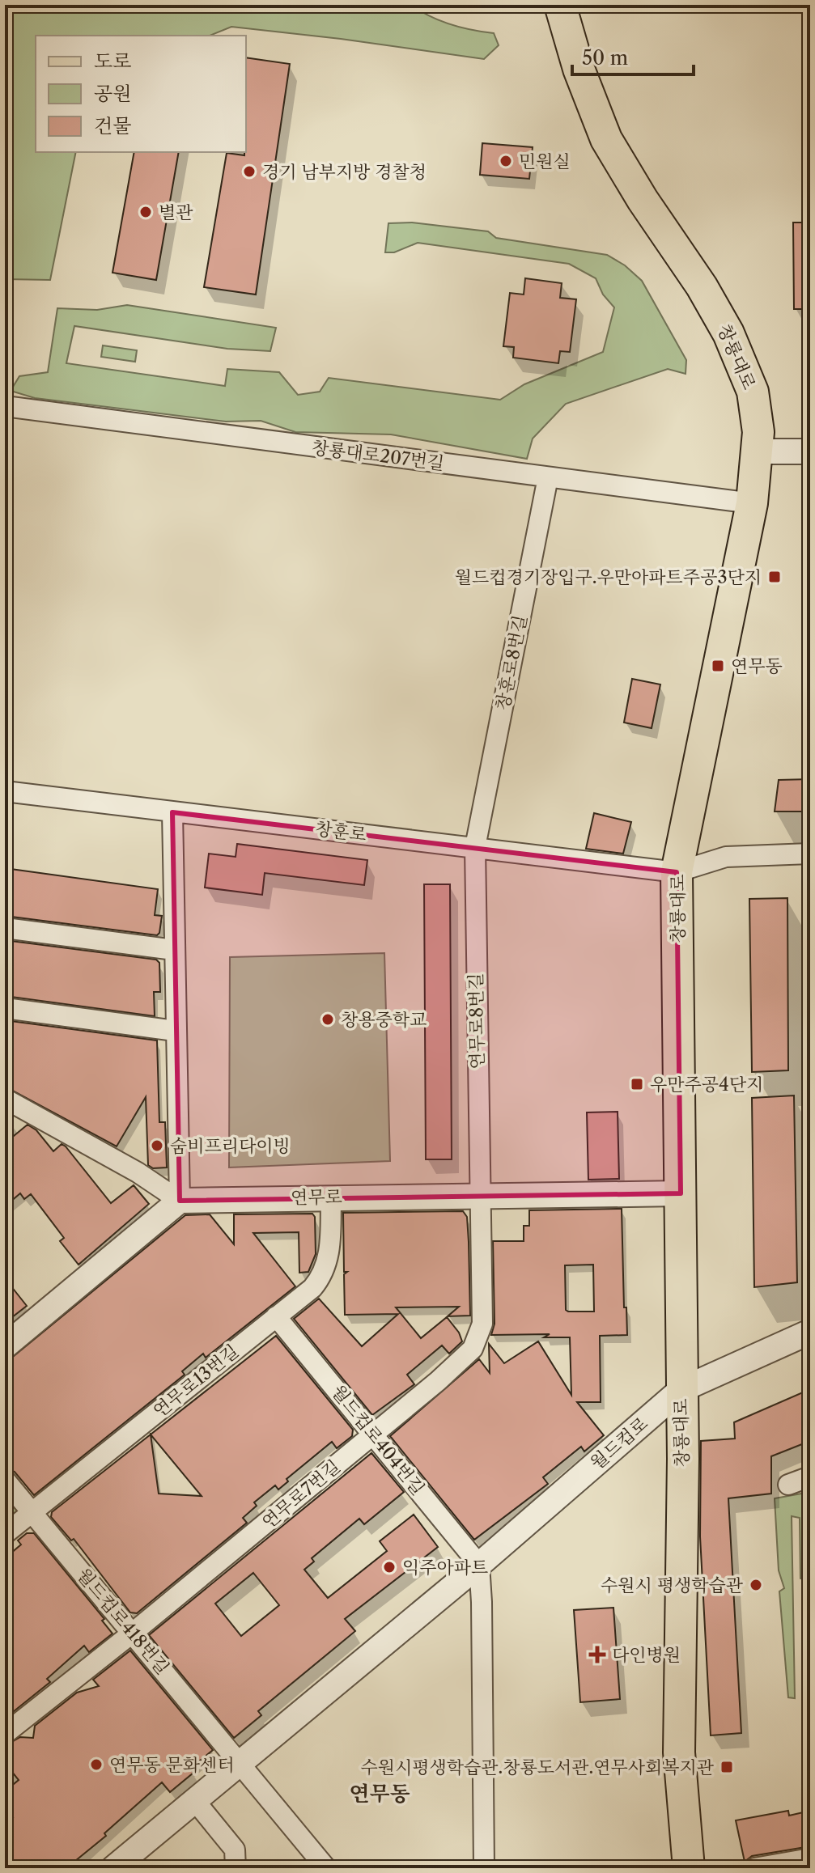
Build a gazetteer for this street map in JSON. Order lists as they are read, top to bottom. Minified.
{"streets":{"main road":["창룡대로"],"street":["창룡대로207번길","창훈로8번길","창훈로","연무로8번길","연무로","연무로13번길","월드컵로404번길","월드컵로","연무로7번길","월드컵로418번길"]},"crossings":[["창룡대로","창룡대로207번길"],["창룡대로","창훈로"],["창룡대로","연무로"],["창룡대로","월드컵로"],["창룡대로207번길","창훈로8번길"],["창훈로8번길","창훈로"],["창훈로8번길","연무로8번길"],["창훈로","연무로8번길"],["연무로8번길","연무로"],["연무로8번길","연무로7번길"],["연무로","연무로13번길"],["연무로","연무로7번길"],["연무로13번길","월드컵로404번길"],["연무로13번길","월드컵로418번길"],["월드컵로404번길","월드컵로"],["월드컵로404번길","연무로7번길"],["월드컵로","월드컵로418번길"],["연무로7번길","월드컵로418번길"]],"districts":["연무동"],"places":{"other":["민원실","경기 남부지방 경찰청","별관","창용중학교","숨비프리다이빙","익주아파트","수원시 평생학습관","연무동 문화센터"],"transit":["월드컵경기장입구.우만아파트주공3단지","연무동","우만주공4단지","수원시평생학습관.창룡도서관.연무사회복지관"],"health":["다인병원"]},"legend":["도로","공원","건물"],"scale_bar":"50 m"}
